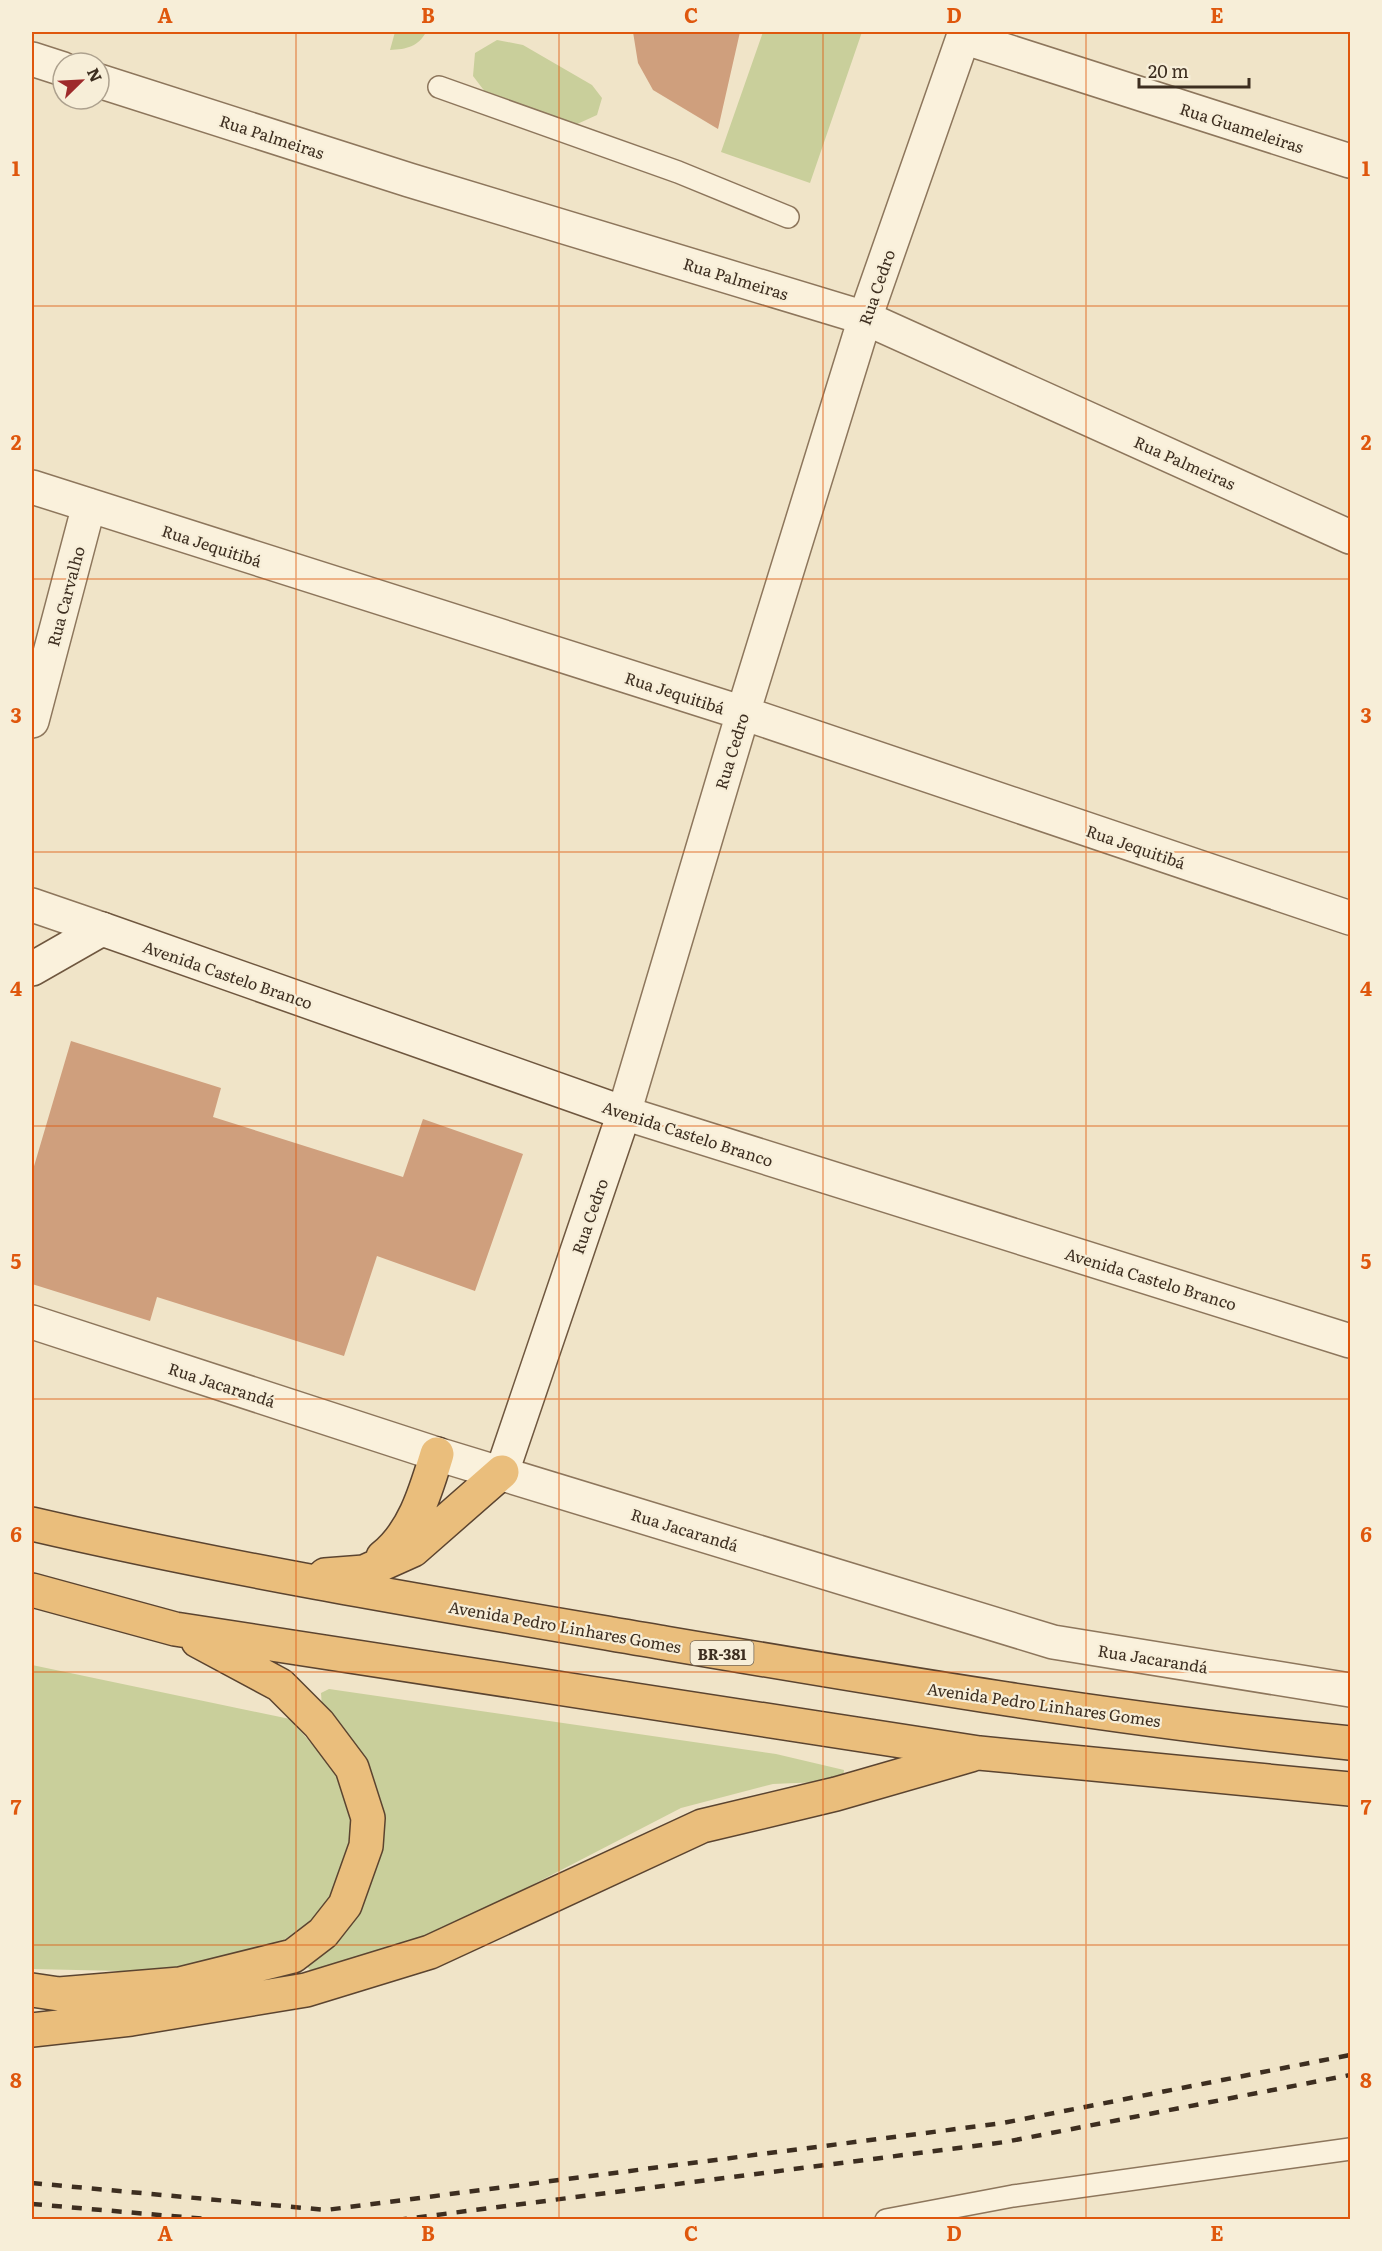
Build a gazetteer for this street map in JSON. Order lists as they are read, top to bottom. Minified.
{"streets":{"highway":["Avenida Pedro Linhares Gomes","BR-381"],"street":["Rua Guameleiras","Rua Palmeiras","Rua Cedro","Rua Jequitibá","Rua Carvalho","Avenida Castelo Branco","Rua Jacarandá"]},"crossings":[["Rua Guameleiras","Rua Cedro"],["Rua Palmeiras","Rua Cedro"],["Rua Cedro","Rua Jequitibá"],["Rua Cedro","Avenida Castelo Branco"],["Rua Cedro","Rua Jacarandá"],["Rua Jequitibá","Rua Carvalho"]],"scale_bar":"20 m","north":"top right","grid":{"columns":["A","B","C","D","E"],"rows":["1","2","3","4","5","6","7","8"]}}
